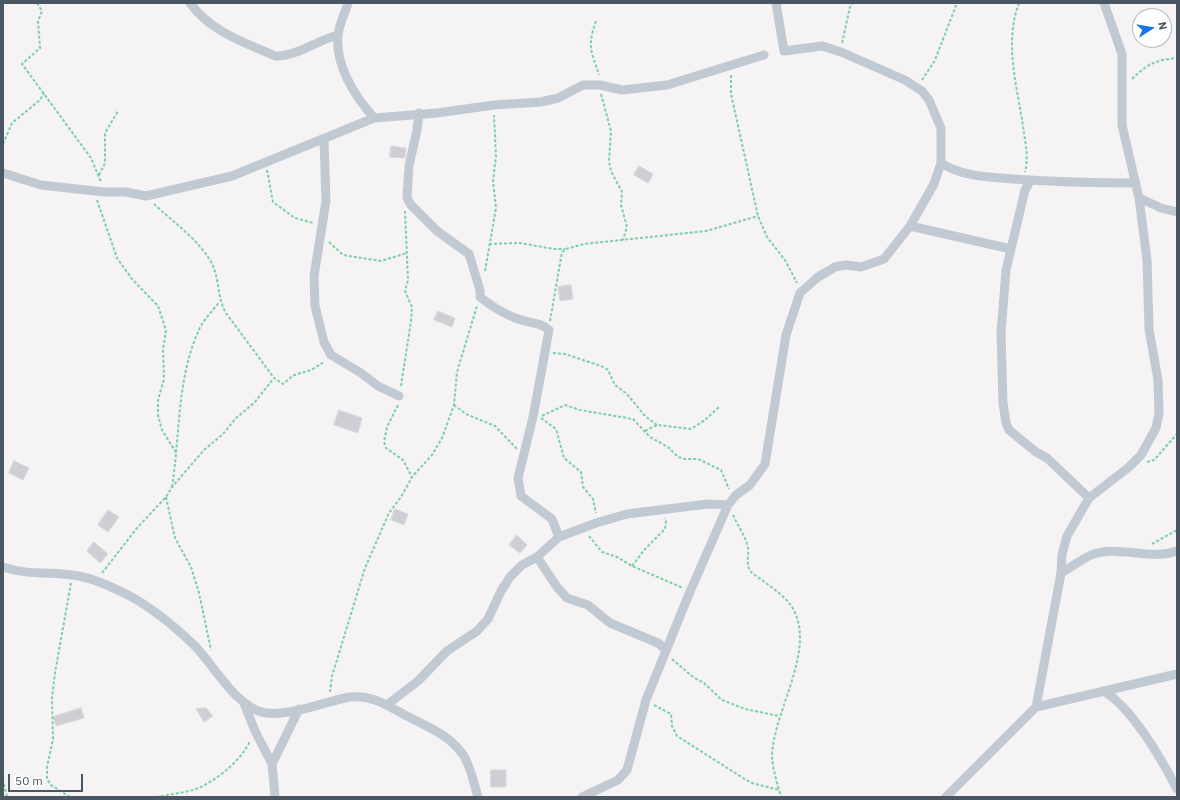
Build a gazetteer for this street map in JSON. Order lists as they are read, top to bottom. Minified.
{"scale_bar":"50 m","north":"right"}
